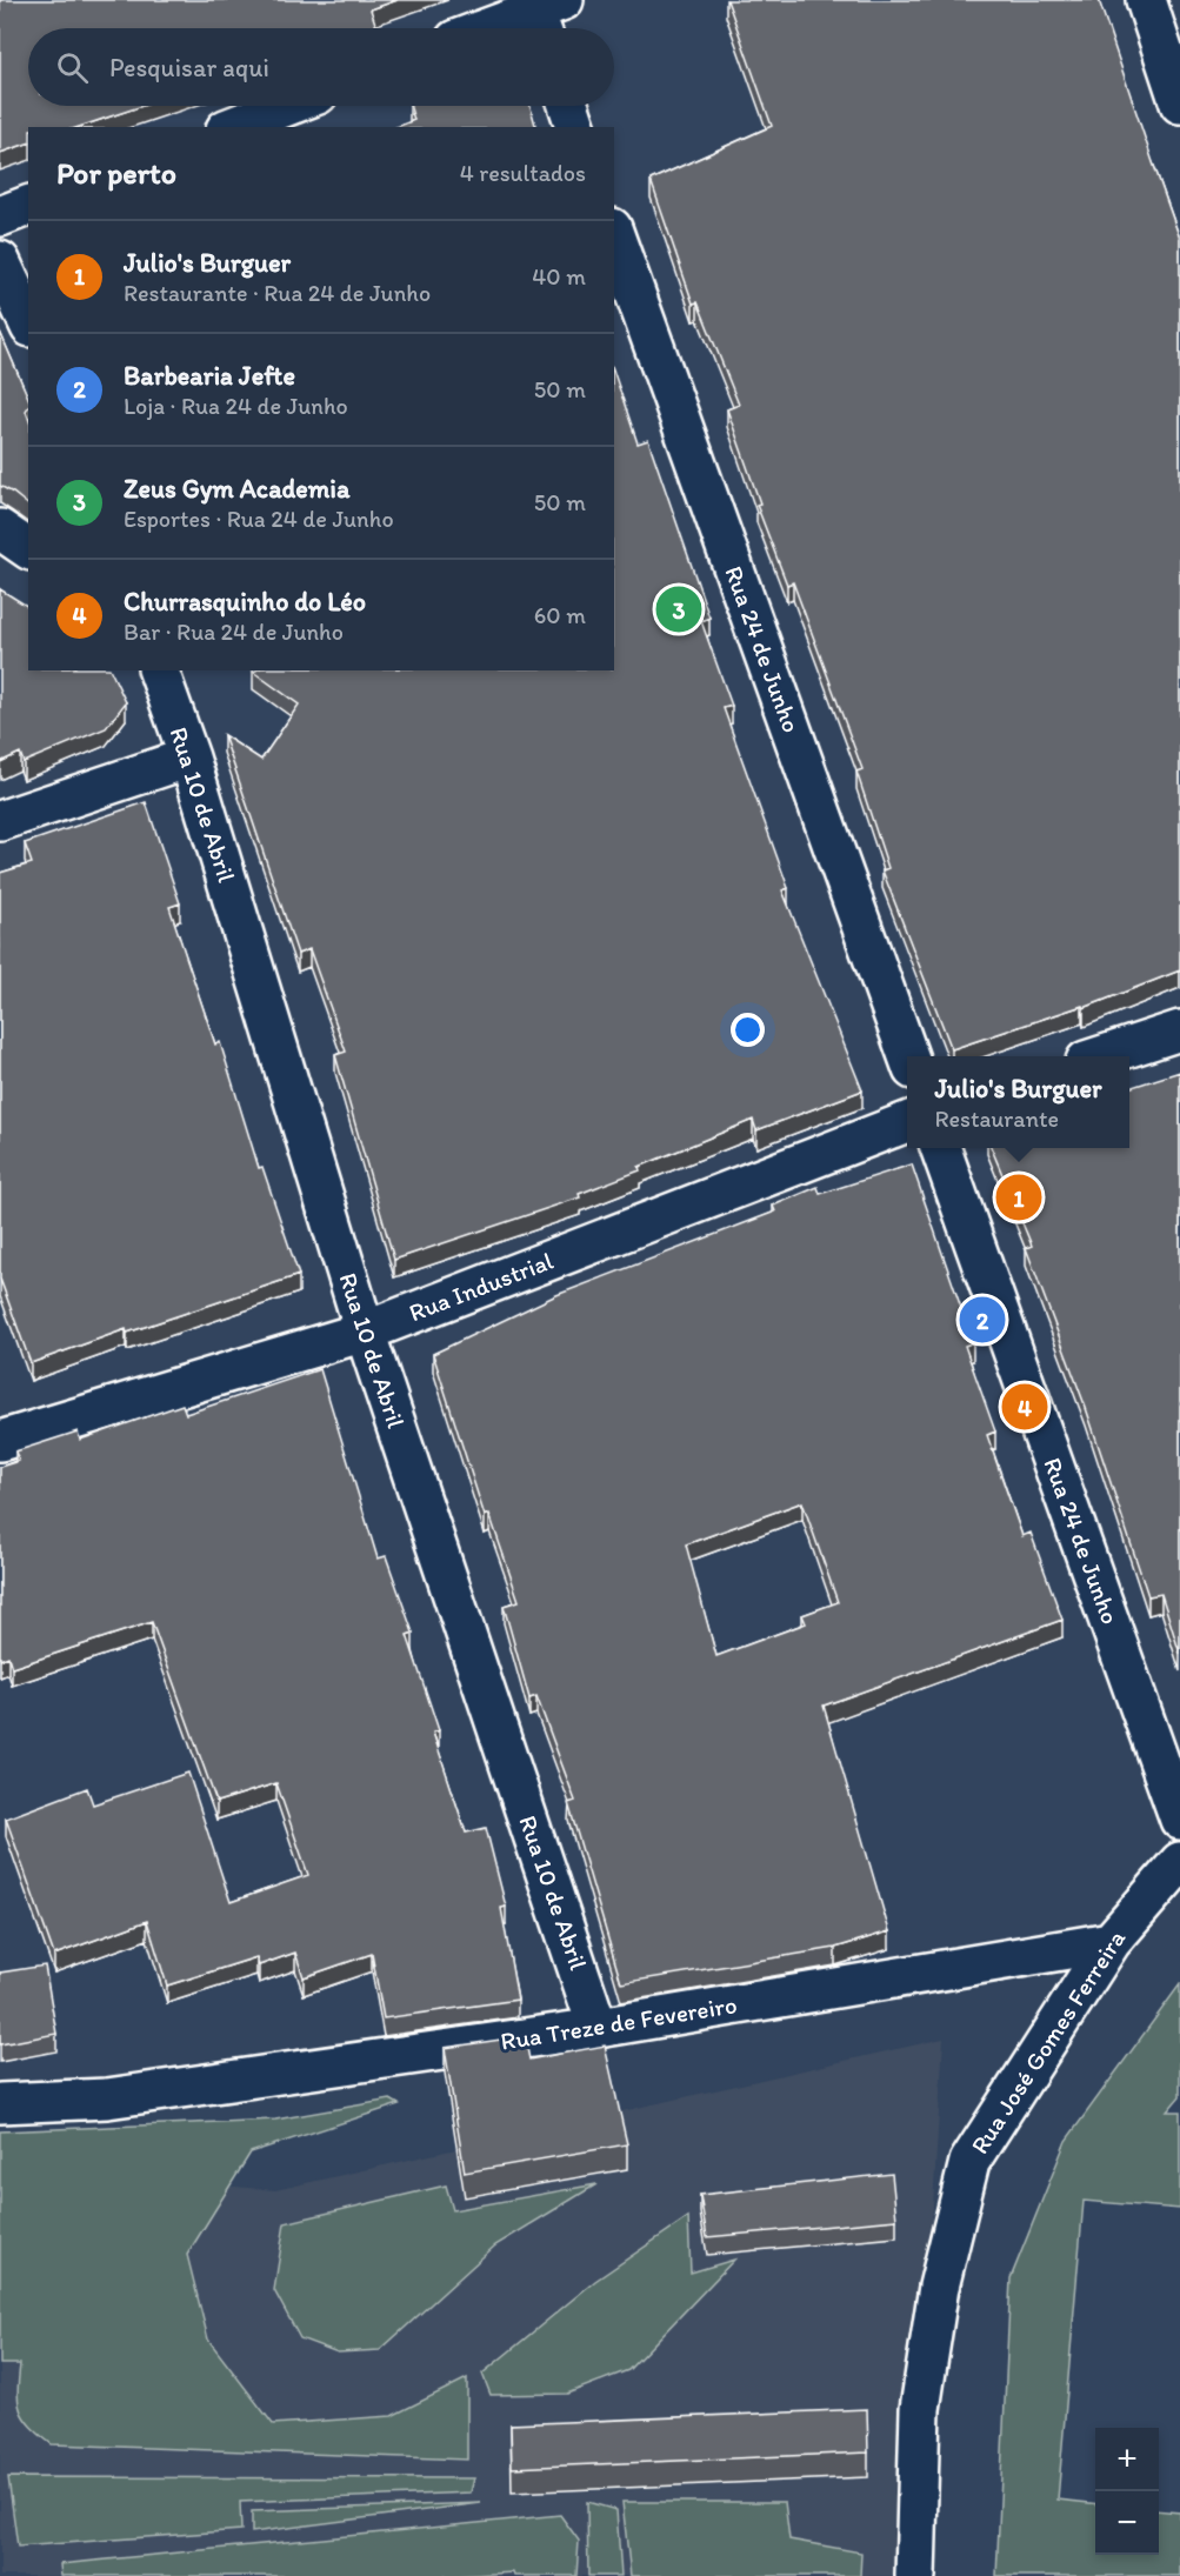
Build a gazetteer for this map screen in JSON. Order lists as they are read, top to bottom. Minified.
{"streets":{"street":["Rua 24 de Junho","Rua 10 de Abril","Rua Industrial","Rua Treze de Fevereiro","Rua José Gomes Ferreira"]},"crossings":[["Rua 10 de Abril","Rua Industrial"],["Rua 10 de Abril","Rua Treze de Fevereiro"],["Rua Treze de Fevereiro","Rua José Gomes Ferreira"]],"page":{"search":"Pesquisar aqui","heading":["Por perto","4 resultados"],"list":[{"mark":"1","name":"Julio's Burguer","note":"Restaurante · Rua 24 de Junho","value":"40 m"},{"mark":"2","name":"Barbearia Jefte","note":"Loja · Rua 24 de Junho","value":"50 m"},{"mark":"3","name":"Zeus Gym Academia","note":"Esportes · Rua 24 de Junho","value":"50 m"},{"mark":"4","name":"Churrasquinho do Léo","note":"Bar · Rua 24 de Junho","value":"60 m"}],"pins":["3","1","2","4"],"popup":["Julio's Burguer","Restaurante"],"map_buttons":["+","−"]}}
